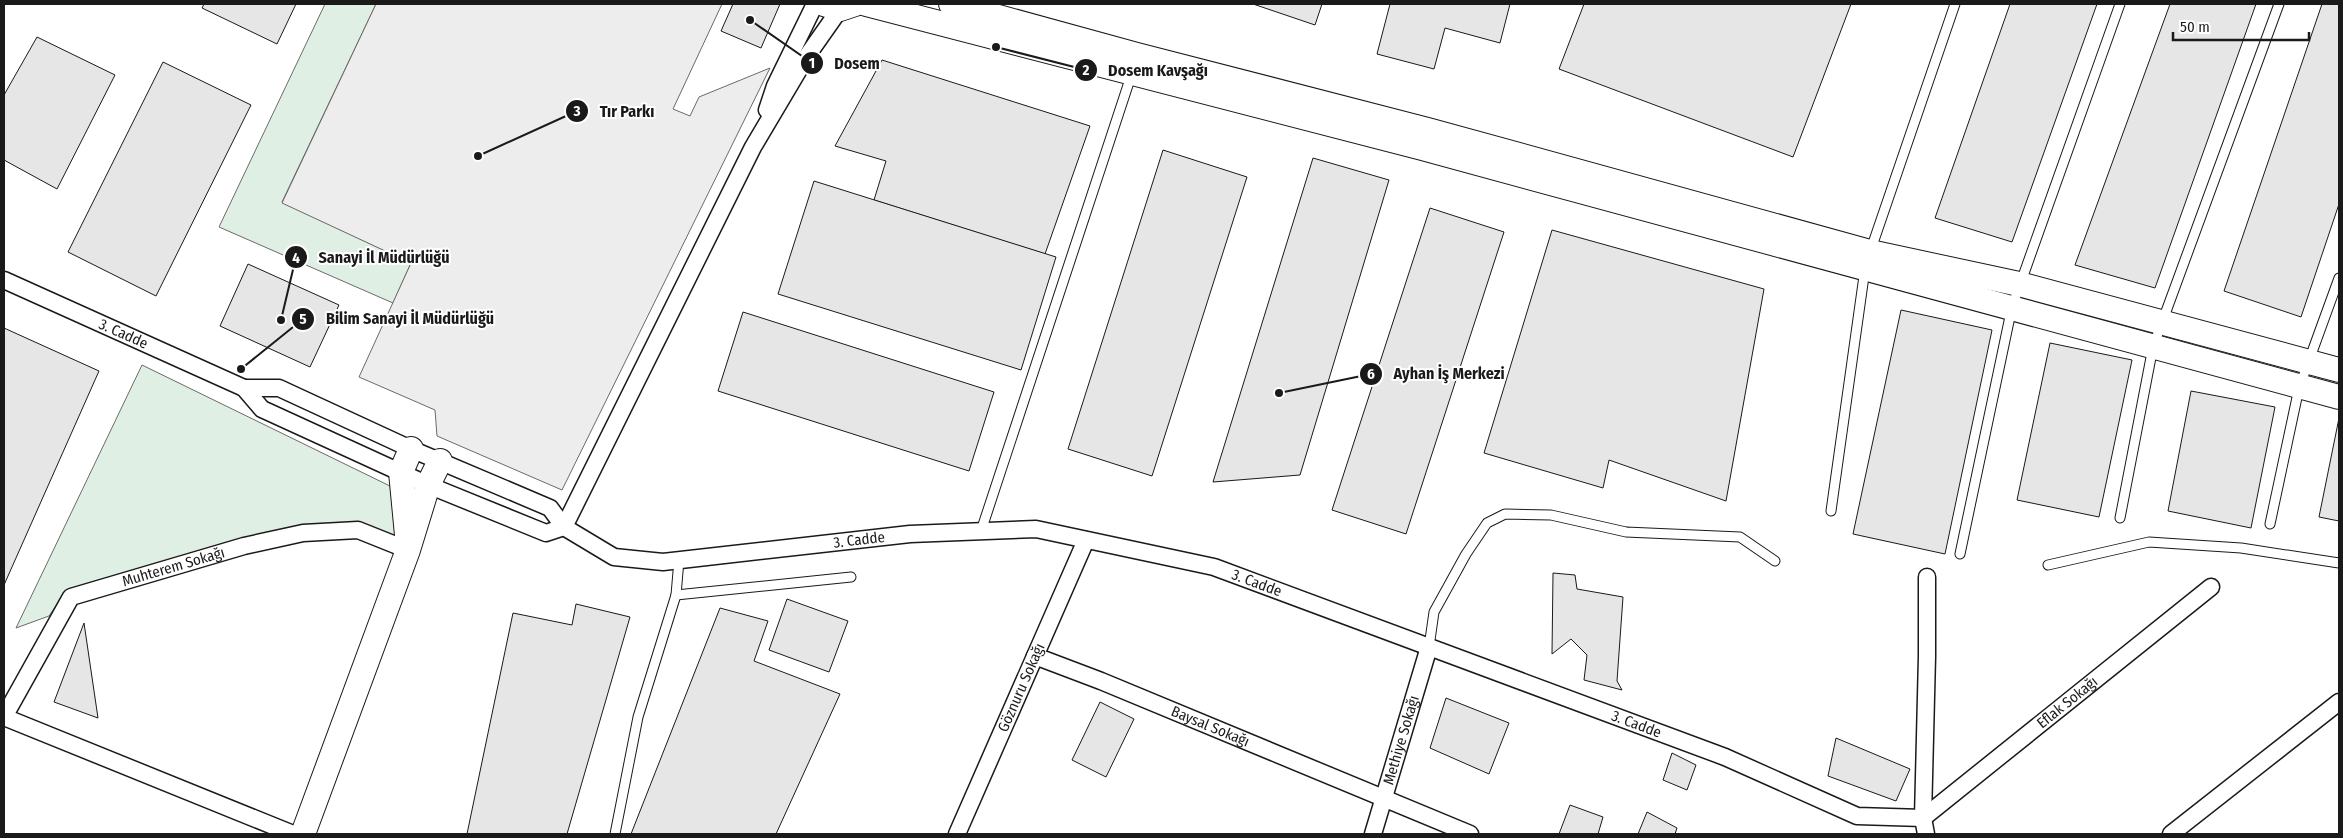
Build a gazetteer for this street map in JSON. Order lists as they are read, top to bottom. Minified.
{"streets":{"street":["3. Cadde","Muhterem Sokağı","Göznuru Sokağı","Eflak Sokağı","Baysal Sokağı","Methiye Sokağı"]},"crossings":[["3. Cadde","Göznuru Sokağı"],["3. Cadde","Eflak Sokağı"],["3. Cadde","Methiye Sokağı"],["Göznuru Sokağı","Baysal Sokağı"],["Baysal Sokağı","Methiye Sokağı"]],"places":["Dosem","Dosem Kavşağı","Tır Parkı","Sanayi İl Müdürlüğü","Bilim Sanayi İl Müdürlüğü","Ayhan İş Merkezi"],"scale_bar":"50 m"}
